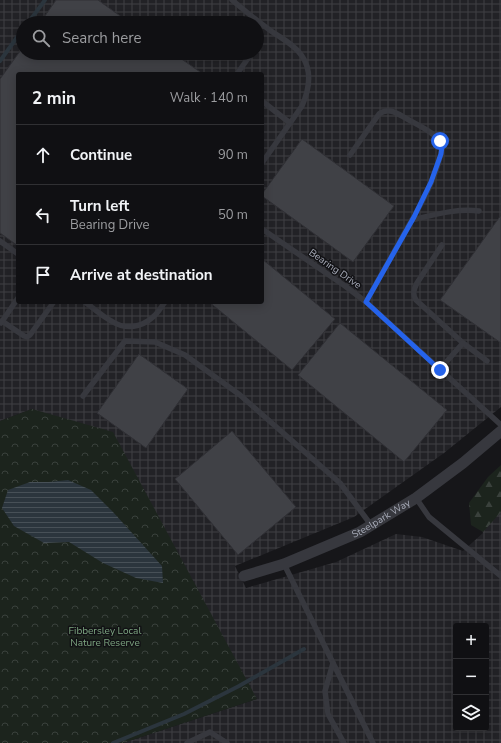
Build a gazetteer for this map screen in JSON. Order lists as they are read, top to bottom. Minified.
{"streets":{"street":["Steelpark Way"],"lane":["Bearing Drive"]},"parks":["Fibbersley Local Nature Reserve"],"page":{"search":"Search here","heading":["2 min","Walk · 140 m"],"list":[["Continue","90 m"],["Turn left","Bearing Drive","50 m"],"Arrive at destination"],"map_buttons":["+","−"]}}
